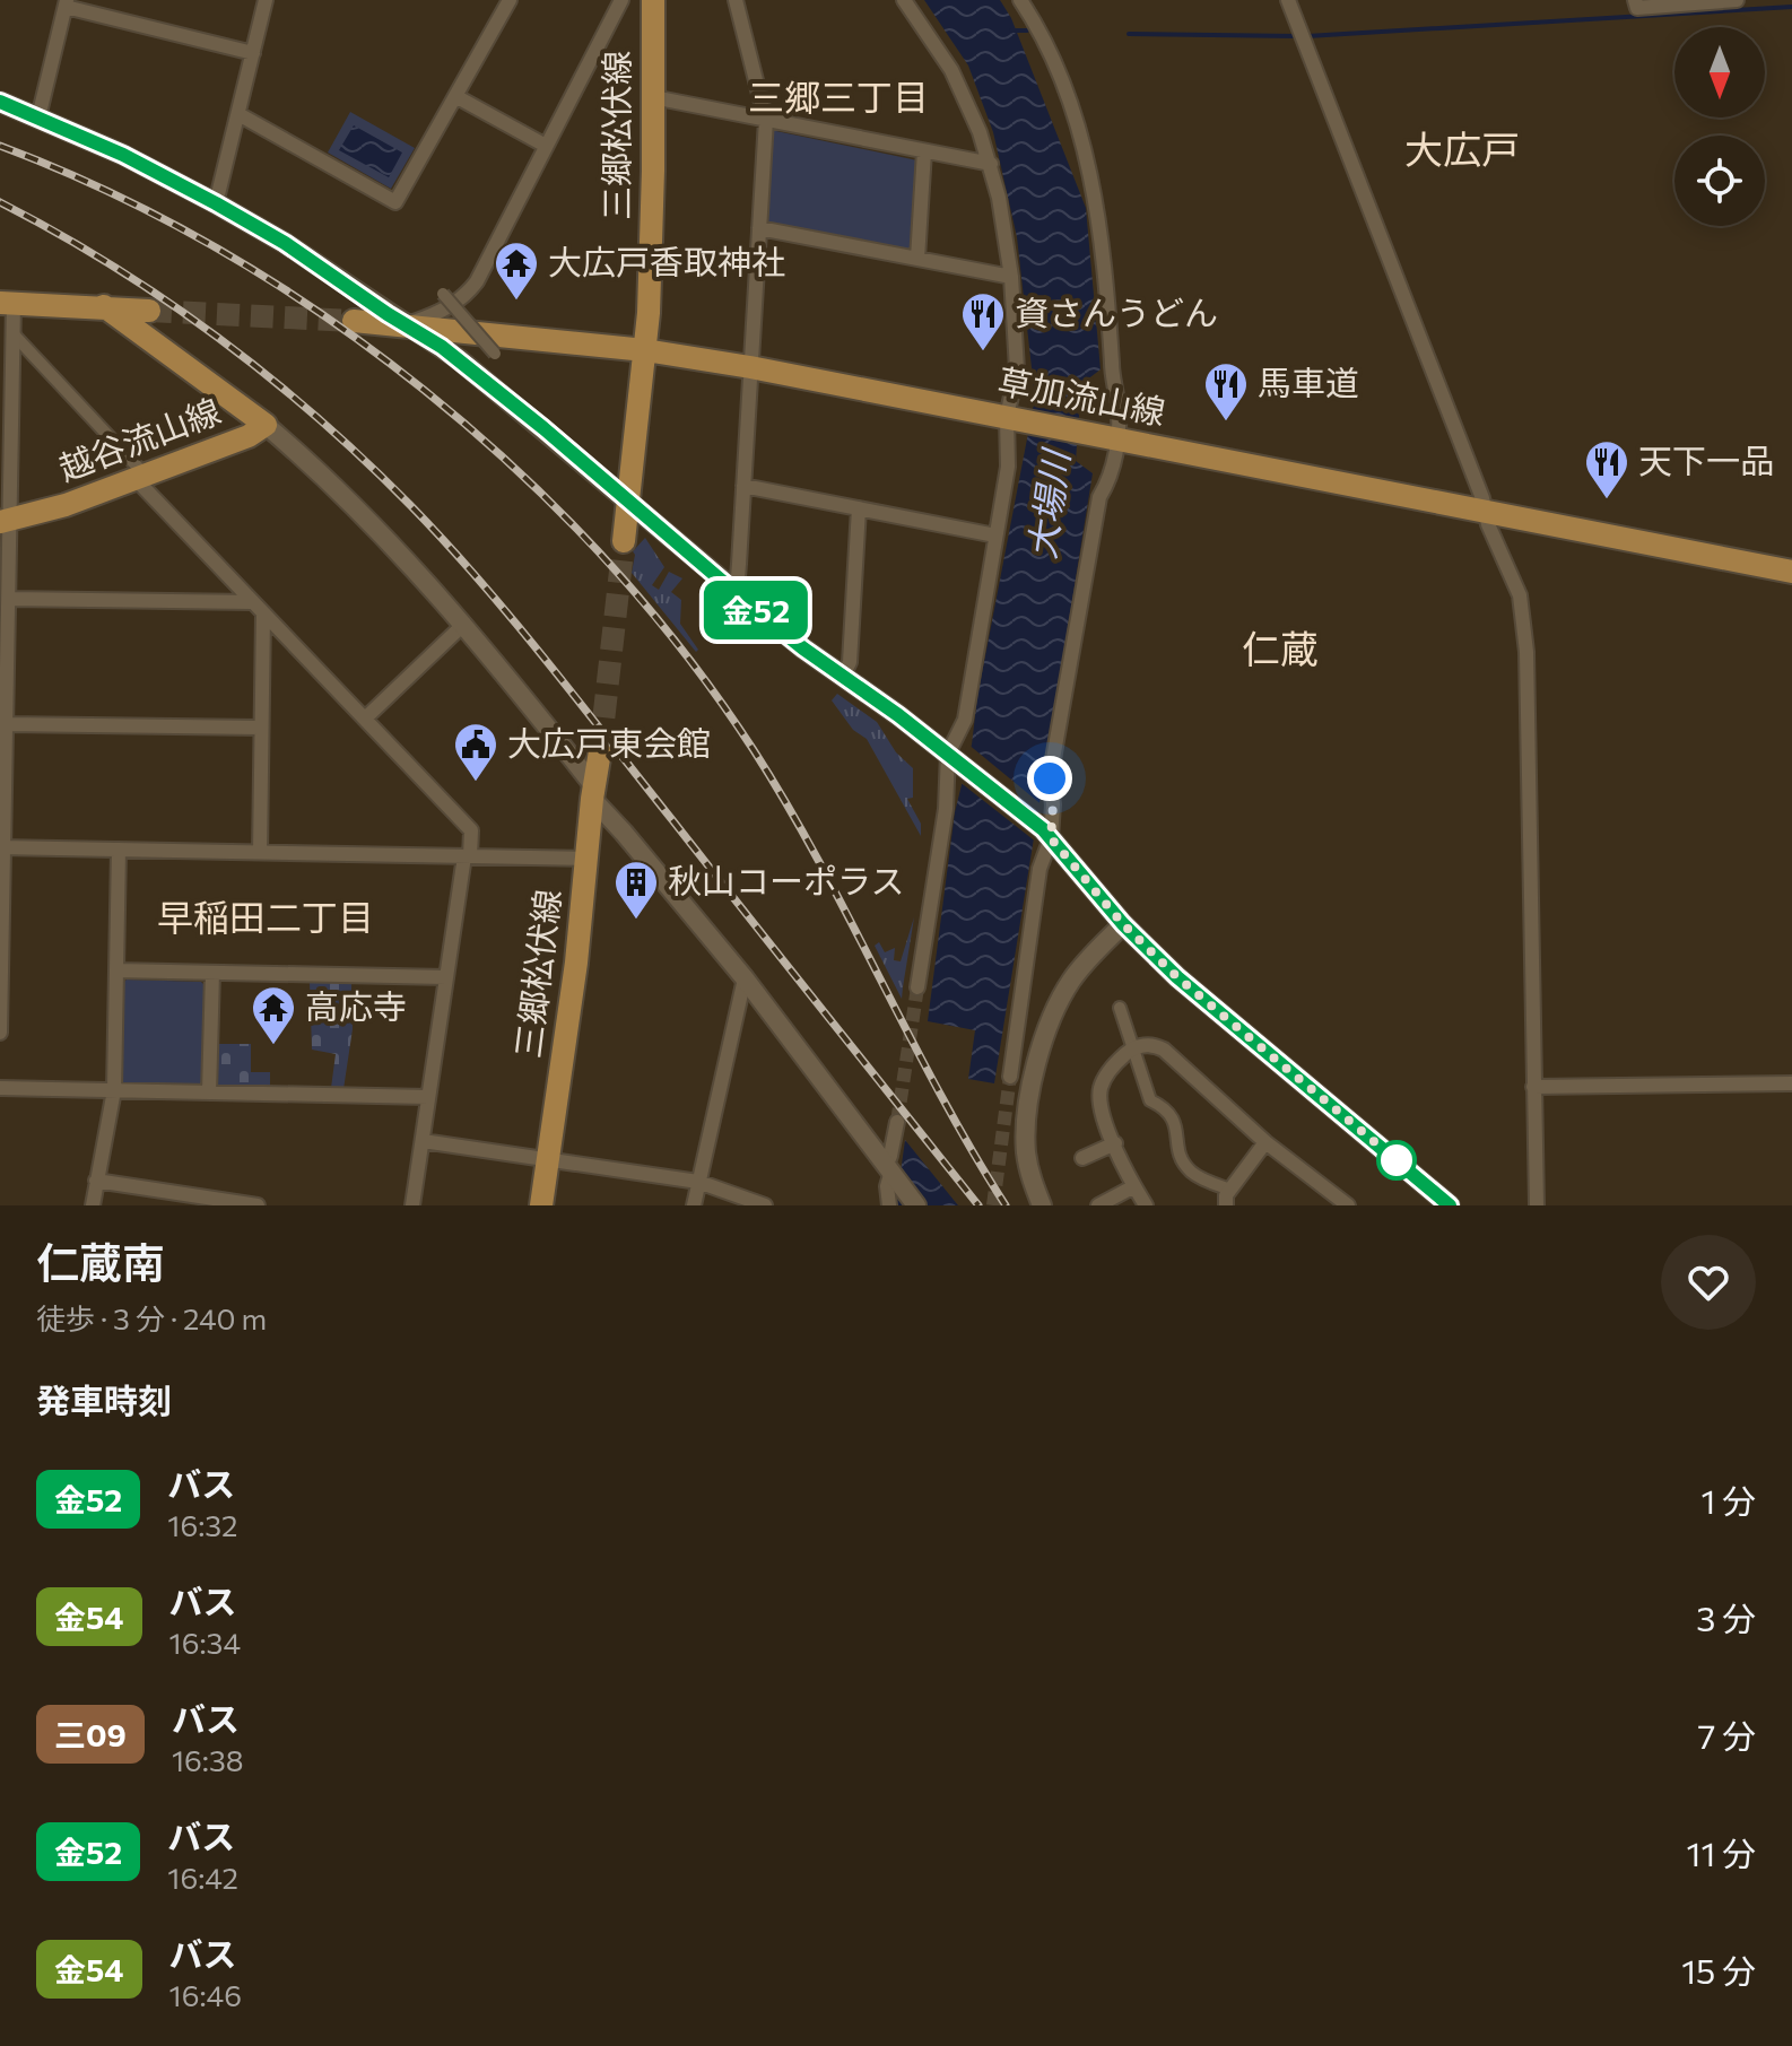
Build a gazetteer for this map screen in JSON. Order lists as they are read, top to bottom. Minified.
{"streets":{"main road":["三郷松伏線","草加流山線","越谷流山線"]},"crossings":[["三郷松伏線","草加流山線"]],"districts":["三郷三丁目","大広戸","仁蔵","早稲田二丁目"],"water":["大場川"],"places":{"temple":["大広戸香取神社","高応寺"],"restaurant":["資さんうどん","馬車道","天下一品"],"public building":["大広戸東会館"],"building":["秋山コーポラス"]},"lines":["bus line 金52"],"north":"bottom","page":{"on_map":"金52","heading":[["仁蔵南","徒歩 · 3 分 · 240 m"],"発車時刻"],"list":[{"mark":"金52","name":"バス","note":"16:32","value":"1 分"},{"mark":"金54","name":"バス","note":"16:34","value":"3 分"},{"mark":"三09","name":"バス","note":"16:38","value":"7 分"},{"mark":"金52","name":"バス","note":"16:42","value":"11 分"},{"mark":"金54","name":"バス","note":"16:46","value":"15 分"}]}}
